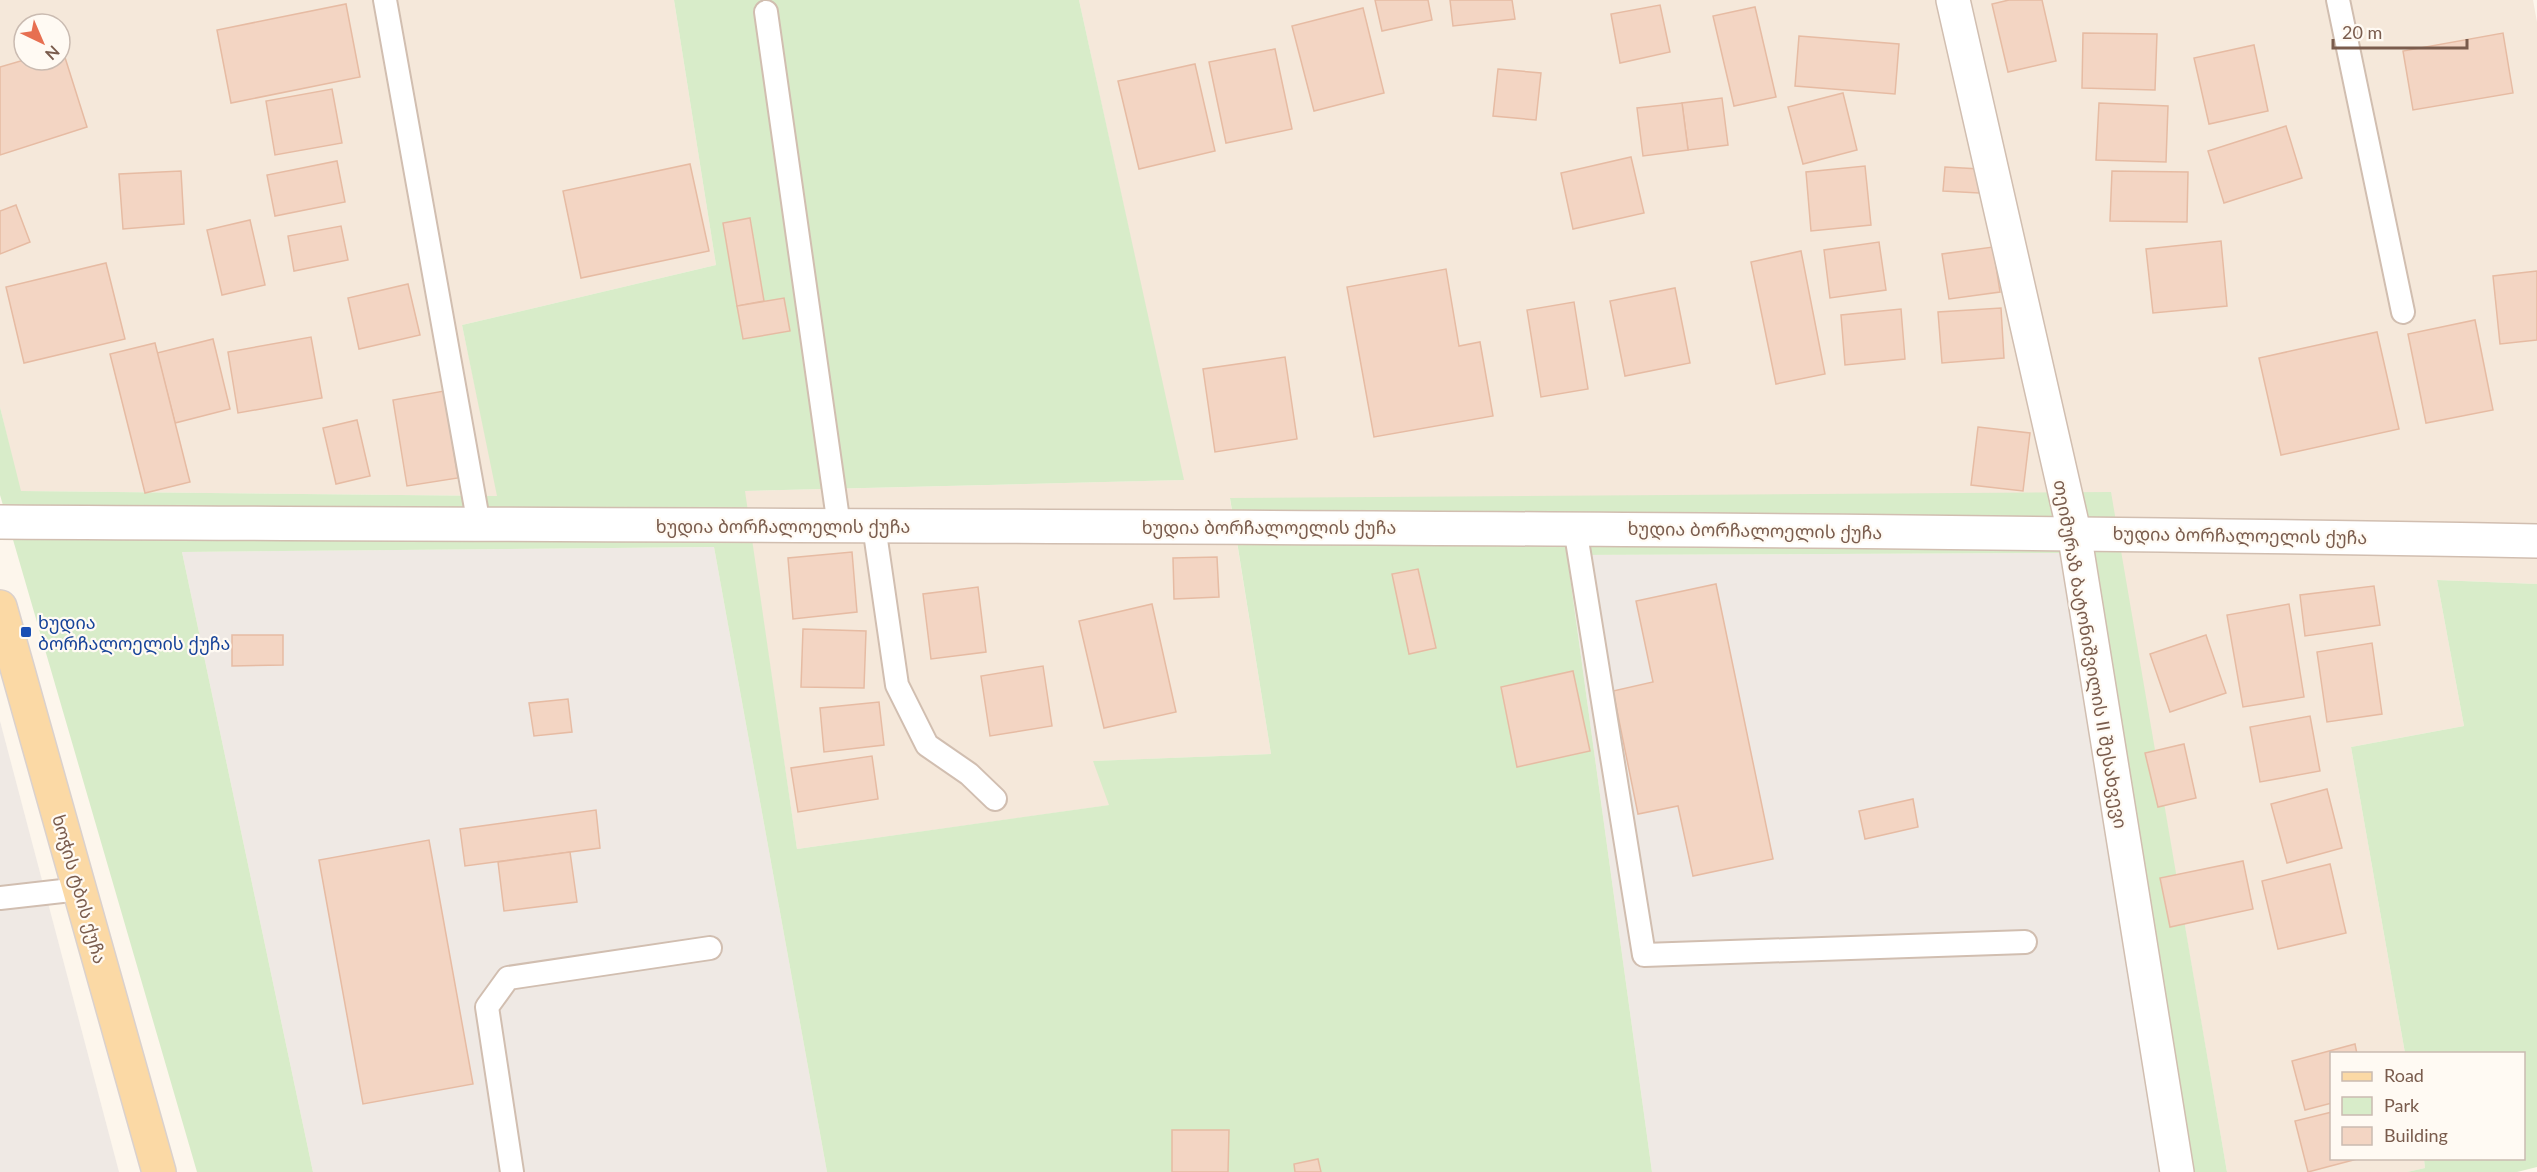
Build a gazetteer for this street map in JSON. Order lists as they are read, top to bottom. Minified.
{"streets":{"main road":["ხოჭის ტბის ქუჩა"],"street":["ხუდია ბორჩალოელის ქუჩა","თეიმურაზ ბატონიშვილის II შესახვევი"]},"crossings":[["ხუდია ბორჩალოელის ქუჩა","თეიმურაზ ბატონიშვილის II შესახვევი"]],"places":{"transit":["ხუდია ბორჩალოელის ქუჩა"]},"legend":["Road","Park","Building"],"scale_bar":"20 m","north":"bottom right"}
